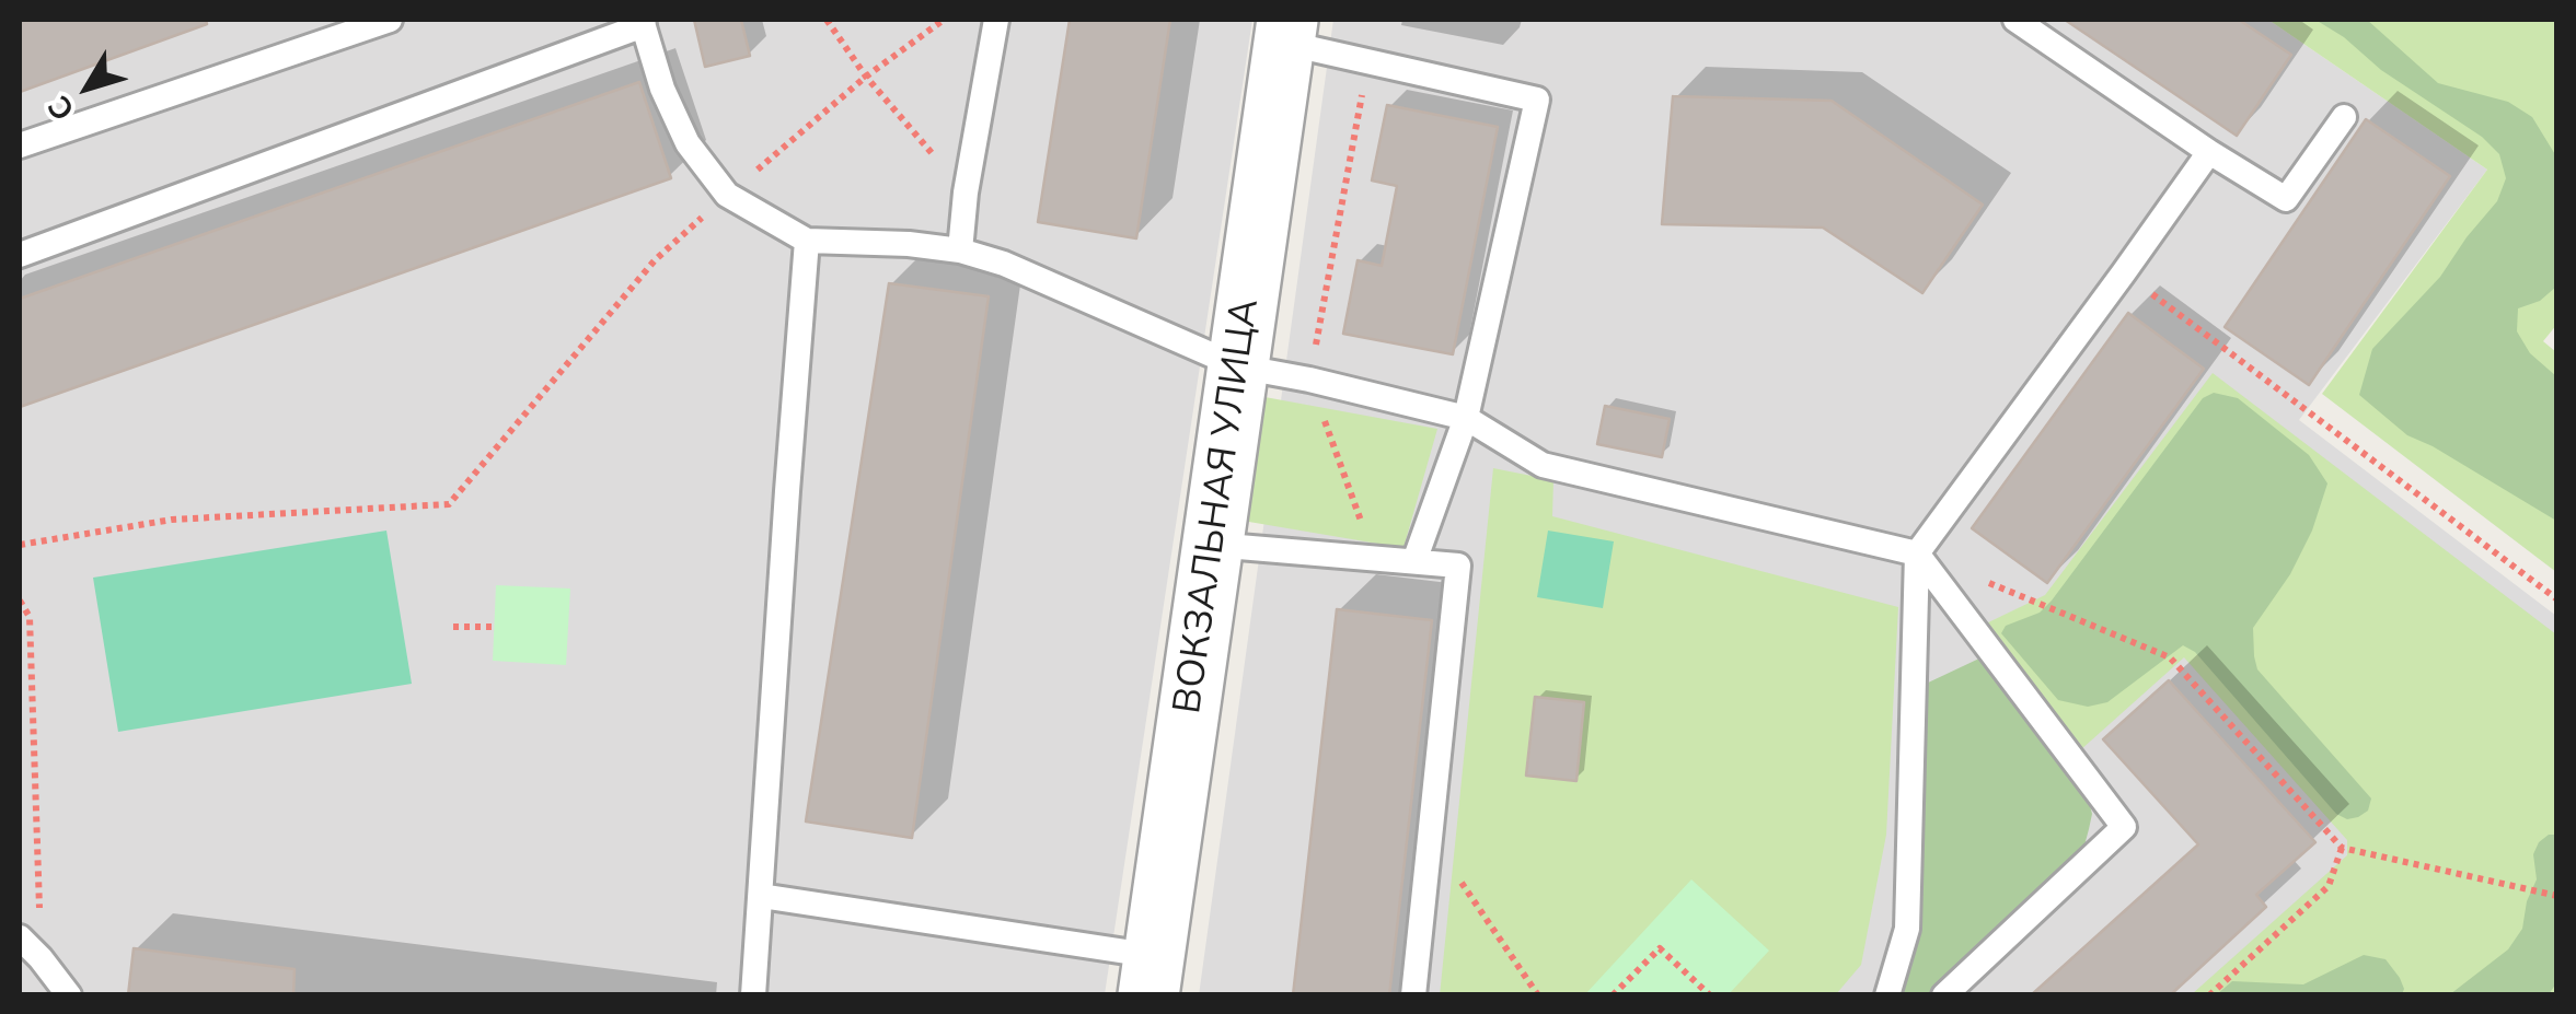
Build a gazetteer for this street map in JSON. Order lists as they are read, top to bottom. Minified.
{"streets":{"street":["ВОКЗАЛЬНАЯ УЛИЦА"]},"north":"bottom left"}
